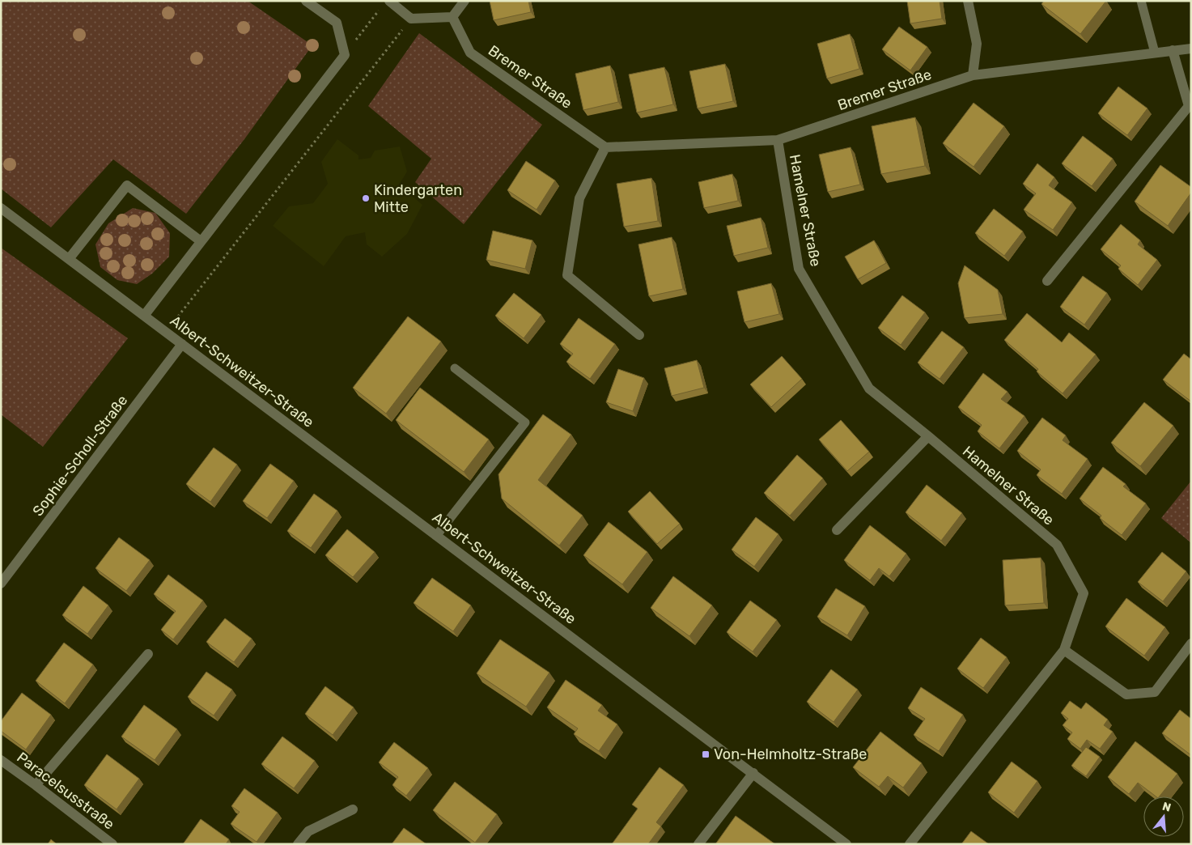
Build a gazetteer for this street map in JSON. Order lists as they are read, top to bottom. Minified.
{"streets":{"street":["Bremer Straße","Hamelner Straße","Albert-Schweitzer-Straße","Sophie-Scholl-Straße","Paracelsusstraße"]},"crossings":[["Bremer Straße","Hamelner Straße"],["Albert-Schweitzer-Straße","Sophie-Scholl-Straße"]],"places":{"other":["Kindergarten Mitte"],"transit":["Von-Helmholtz-Straße"]},"north":"top"}
